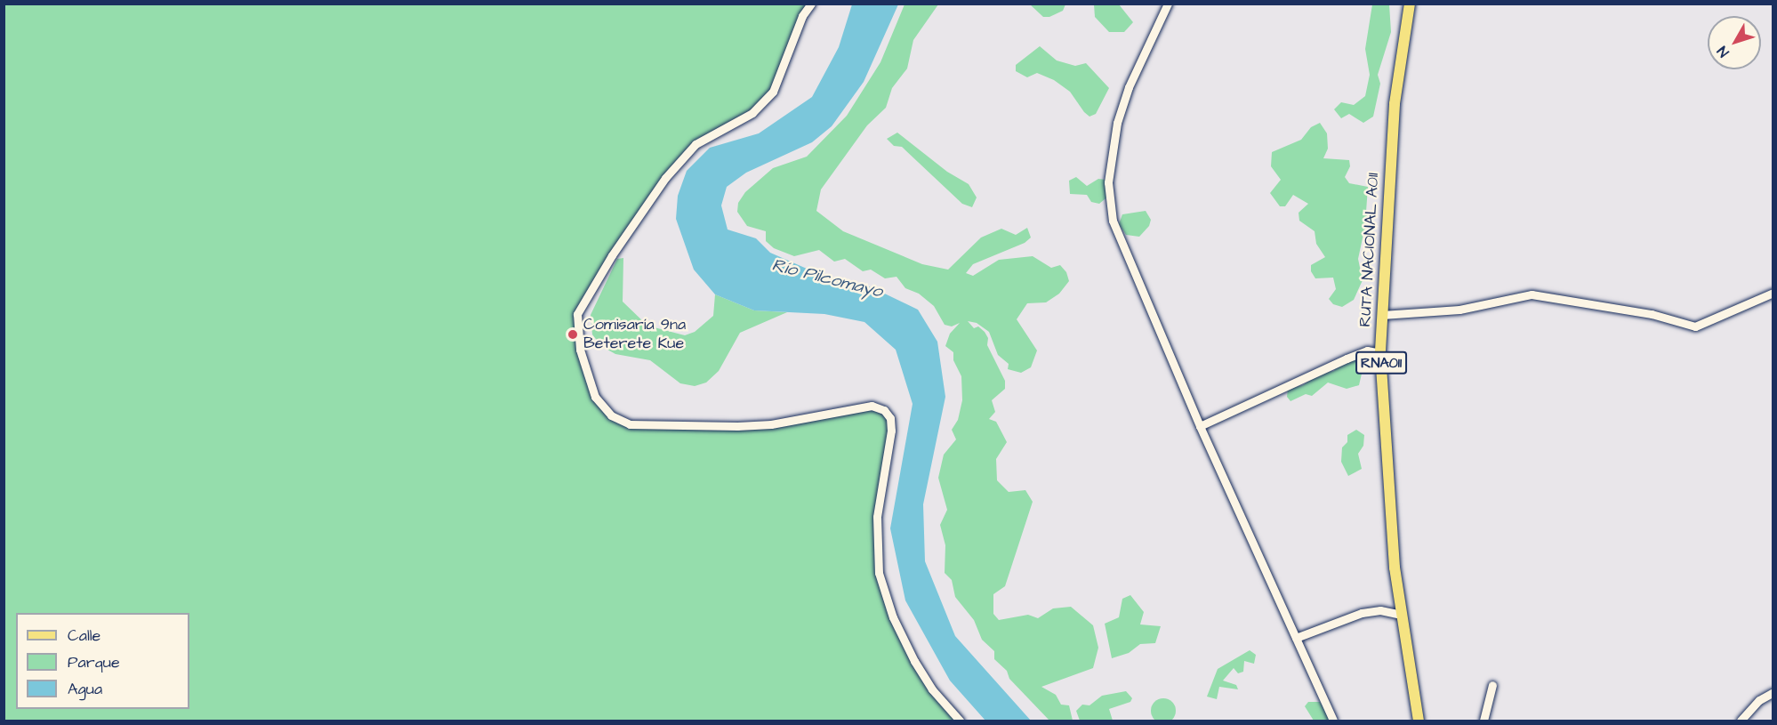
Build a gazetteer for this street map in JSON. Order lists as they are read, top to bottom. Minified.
{"streets":{"main road":["RUTA NACIONAL A011","RNA011"]},"water":["Río Pilcomayo"],"places":["Comisaría 9na Beterete Kue"],"legend":["Calle","Parque","Agua"],"north":"bottom left"}
